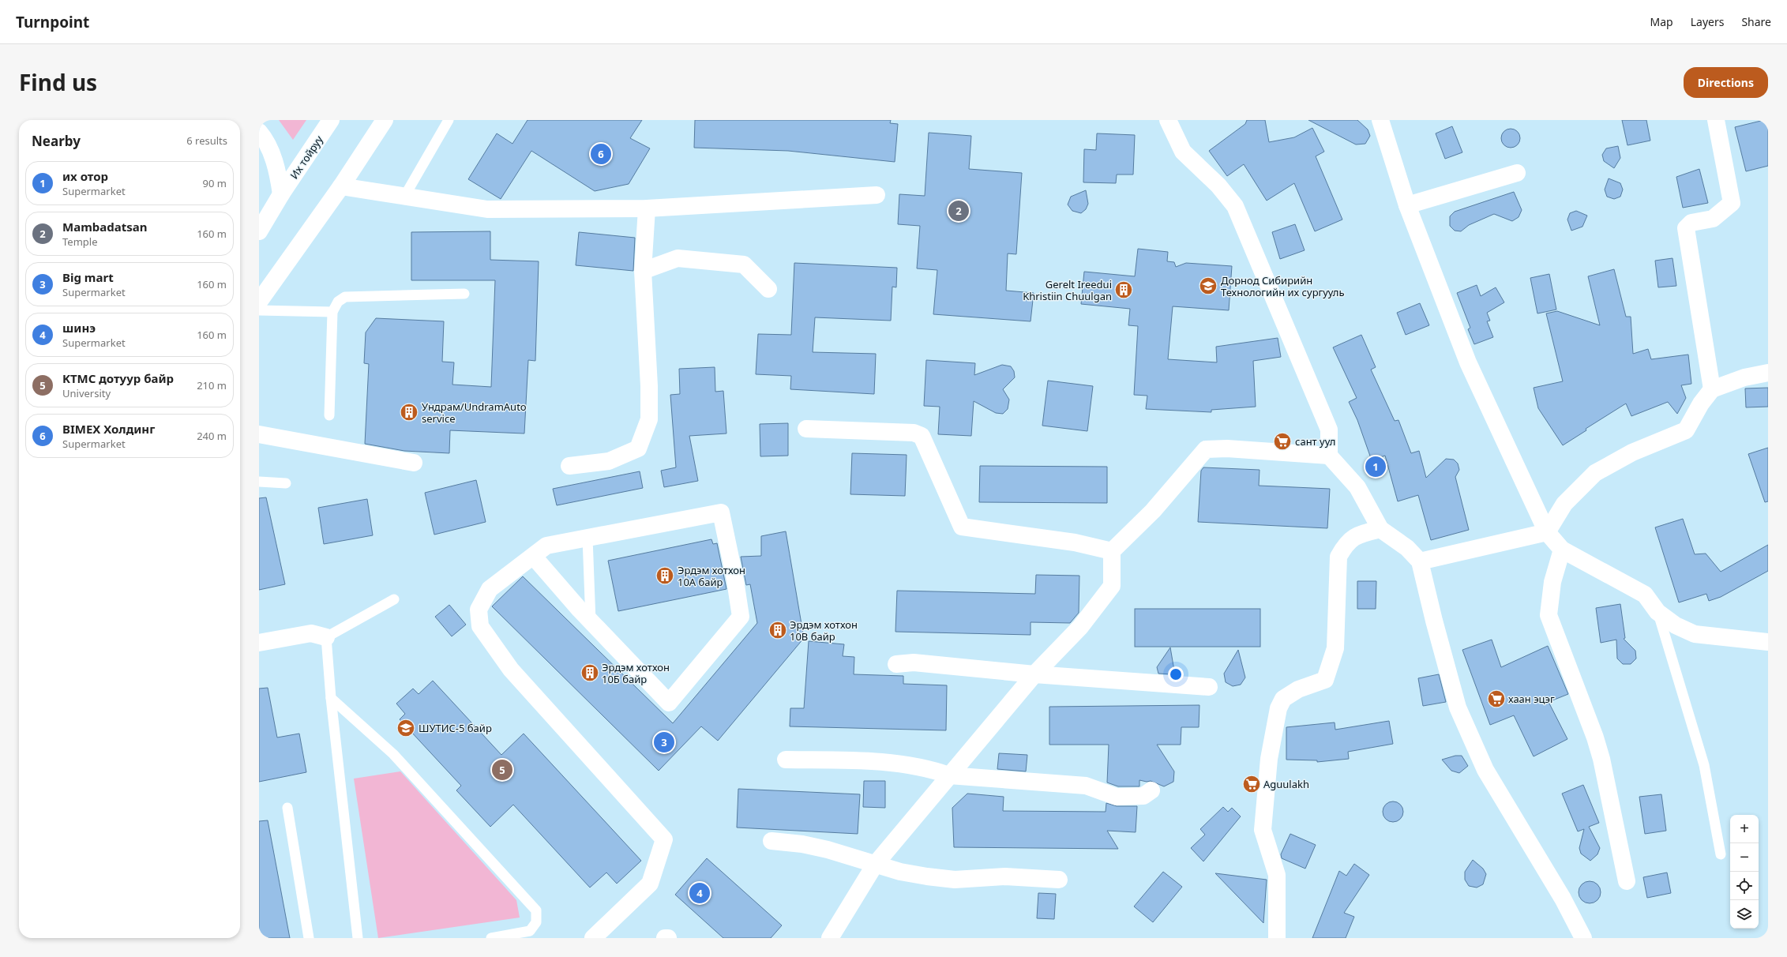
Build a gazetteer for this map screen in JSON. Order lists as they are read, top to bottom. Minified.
{"streets":{"street":["Их тойруу"]},"places":{"school or university":["Дорнод Сибирийн Технологийн их сургууль","ШУТИС-5 байр"],"building":["Gerelt Ireedui Khristiin Chuulgan","Ундрам/UndramAuto service","Эрдэм хотхон 10А байр","Эрдэм хотхон 10В байр","Эрдэм хотхон 10Б байр"],"supermarket":["сант уул","хаан эцэг","Aguulakh"]},"page":{"header":"Turnpoint","nav":["Map","Layers","Share"],"title":"Find us","buttons":"Directions","heading":["Nearby","6 results"],"pins":["6","2","1","3","5","4"],"list":[{"mark":"1","name":"их отор","note":"Supermarket","value":"90 m"},{"mark":"2","name":"Mambadatsan","note":"Temple","value":"160 m"},{"mark":"3","name":"Big mart","note":"Supermarket","value":"160 m"},{"mark":"4","name":"шинэ","note":"Supermarket","value":"160 m"},{"mark":"5","name":"KTMC дотуур байр","note":"University","value":"210 m"},{"mark":"6","name":"BIMEX Холдинг","note":"Supermarket","value":"240 m"}],"map_buttons":["+","−"]}}
